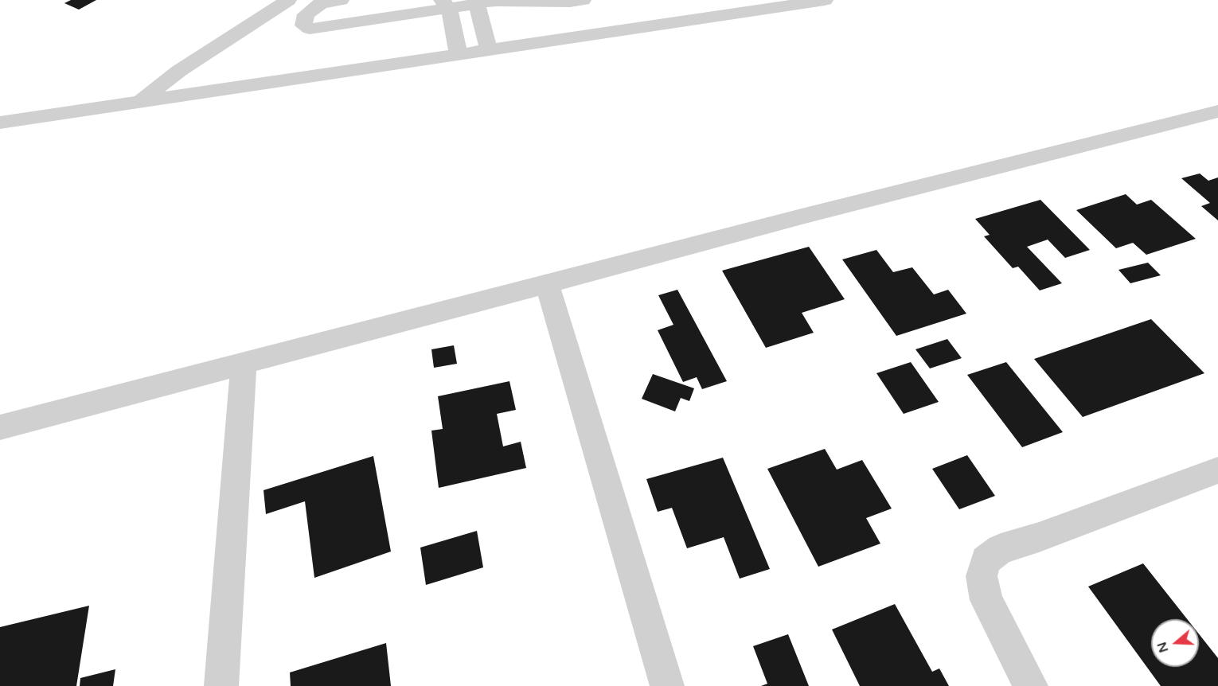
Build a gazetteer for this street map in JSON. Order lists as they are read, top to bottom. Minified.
{"north":"left"}
